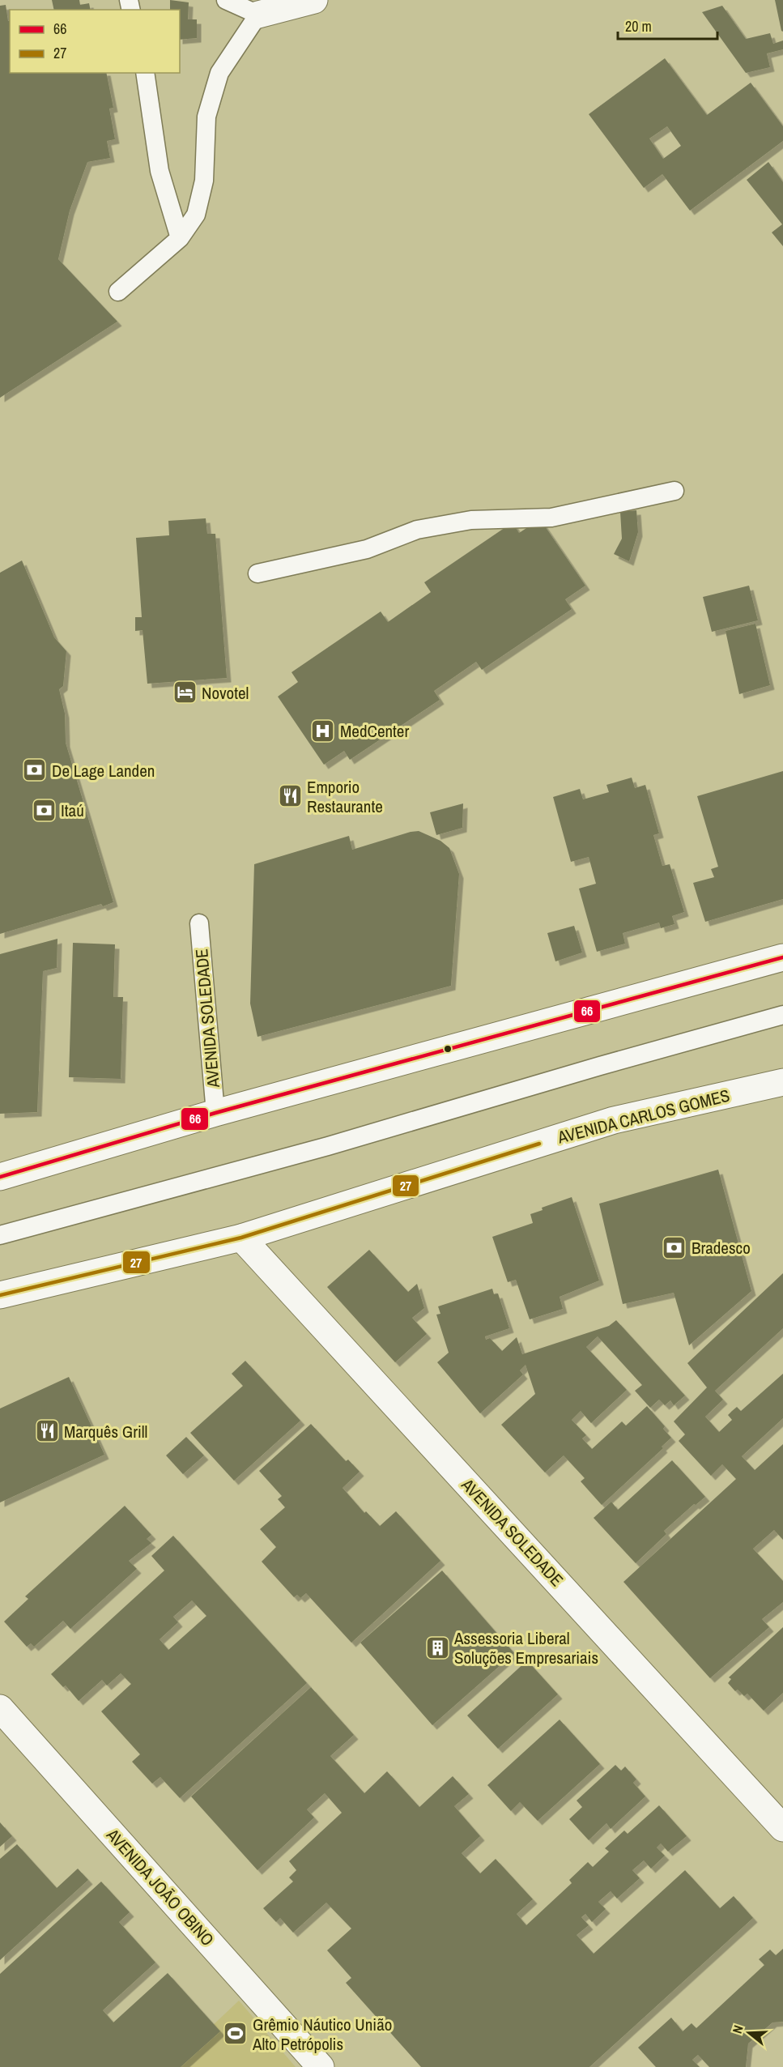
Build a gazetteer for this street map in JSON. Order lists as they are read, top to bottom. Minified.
{"streets":{"main road":["AVENIDA SOLEDADE","AVENIDA CARLOS GOMES","AVENIDA JOÃO OBINO"]},"crossings":[["AVENIDA SOLEDADE","AVENIDA CARLOS GOMES"]],"places":{"hotel":["Novotel"],"hospital":["MedCenter"],"bank":["De Lage Landen","Itaú","Bradesco"],"restaurant":["Emporio Restaurante","Marquês Grill"],"building":["Assessoria Liberal Soluções Empresariais"],"sports":["Grêmio Náutico União Alto Petrópolis"]},"lines":["transit line 66","transit line 27"],"legend":["66","27"],"scale_bar":"20 m","north":"left"}
